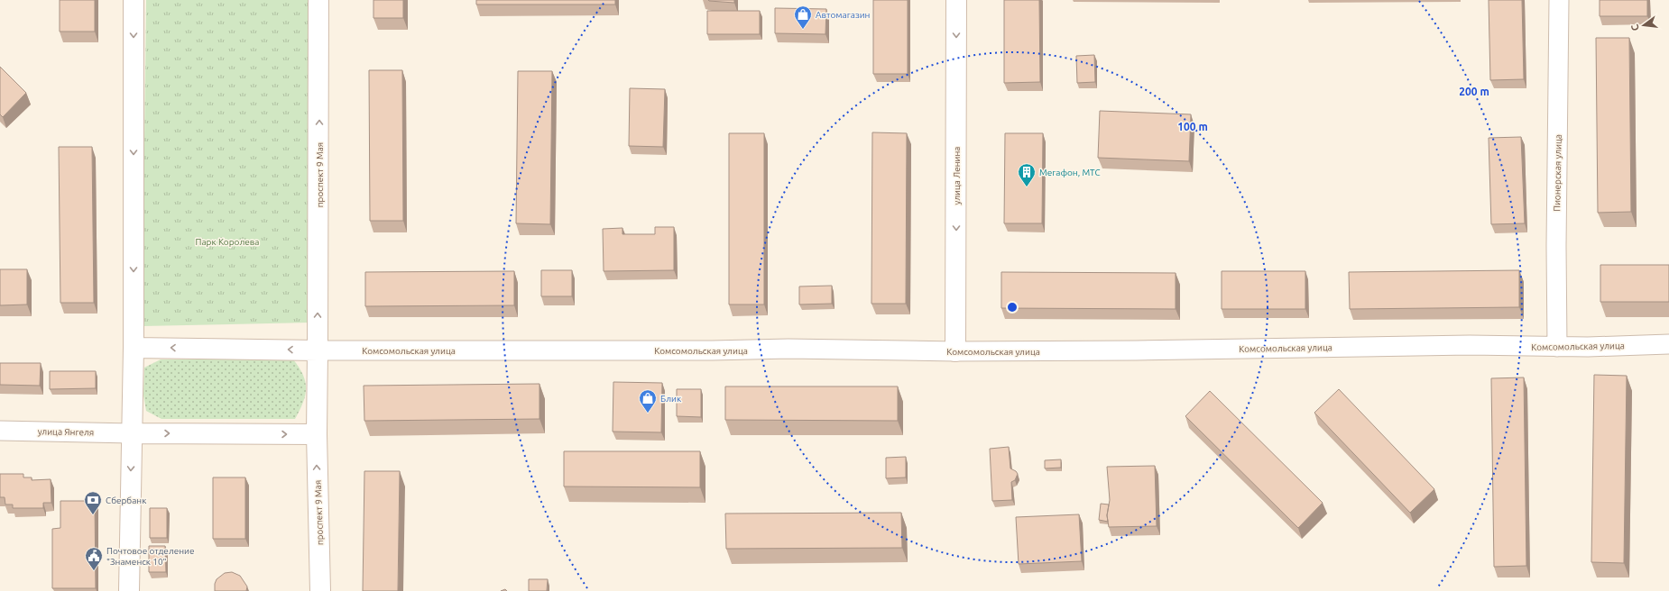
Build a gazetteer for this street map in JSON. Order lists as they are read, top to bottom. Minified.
{"streets":{"street":["Пионерская улица","проспект 9 Мая","улица Ленина","Комсомольская улица","улица Янгеля"]},"crossings":[["Пионерская улица","Комсомольская улица"],["проспект 9 Мая","Комсомольская улица"],["улица Ленина","Комсомольская улица"]],"one_way":["проспект 9 Мая","улица Ленина"],"parks":["Парк Королева"],"places":{"shop":["Автомагазин","Блик"],"building":["Мегафон, МТС"],"bank":["Сбербанк"],"public building":["Почтовое отделение \"Знаменск 10\""]},"north":"left","rings":["200 m","100 m"]}
